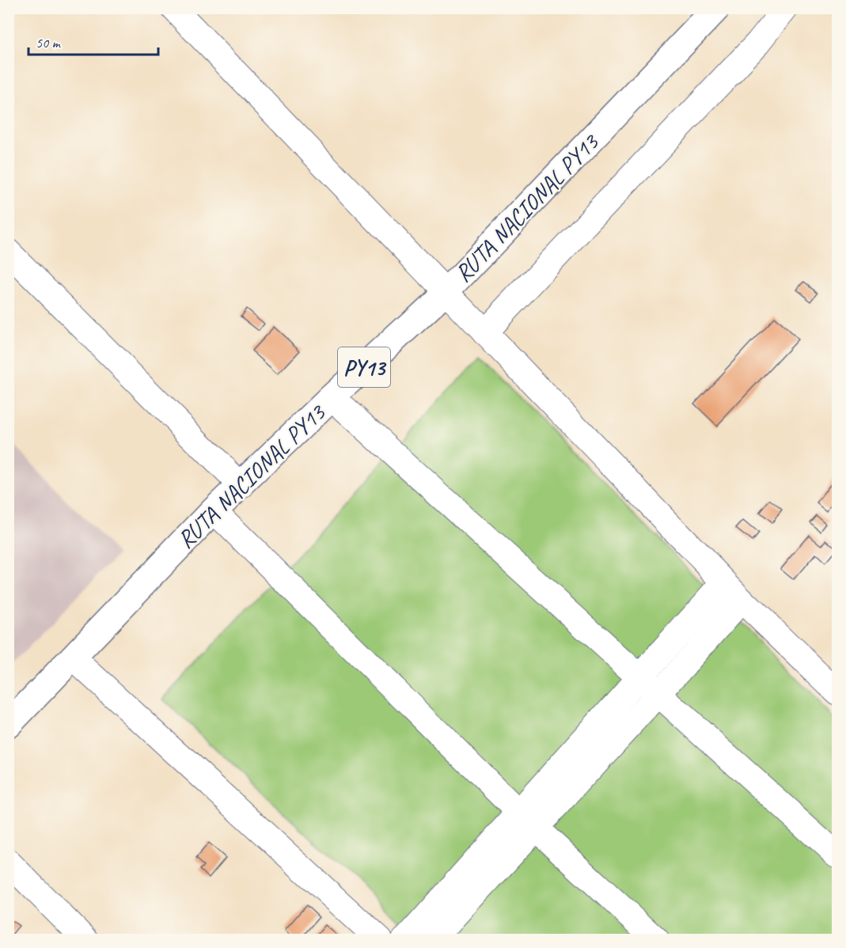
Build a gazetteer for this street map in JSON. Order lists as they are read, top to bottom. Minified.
{"streets":{"highway":["RUTA NACIONAL PY13","PY13"]},"scale_bar":"50 m"}
